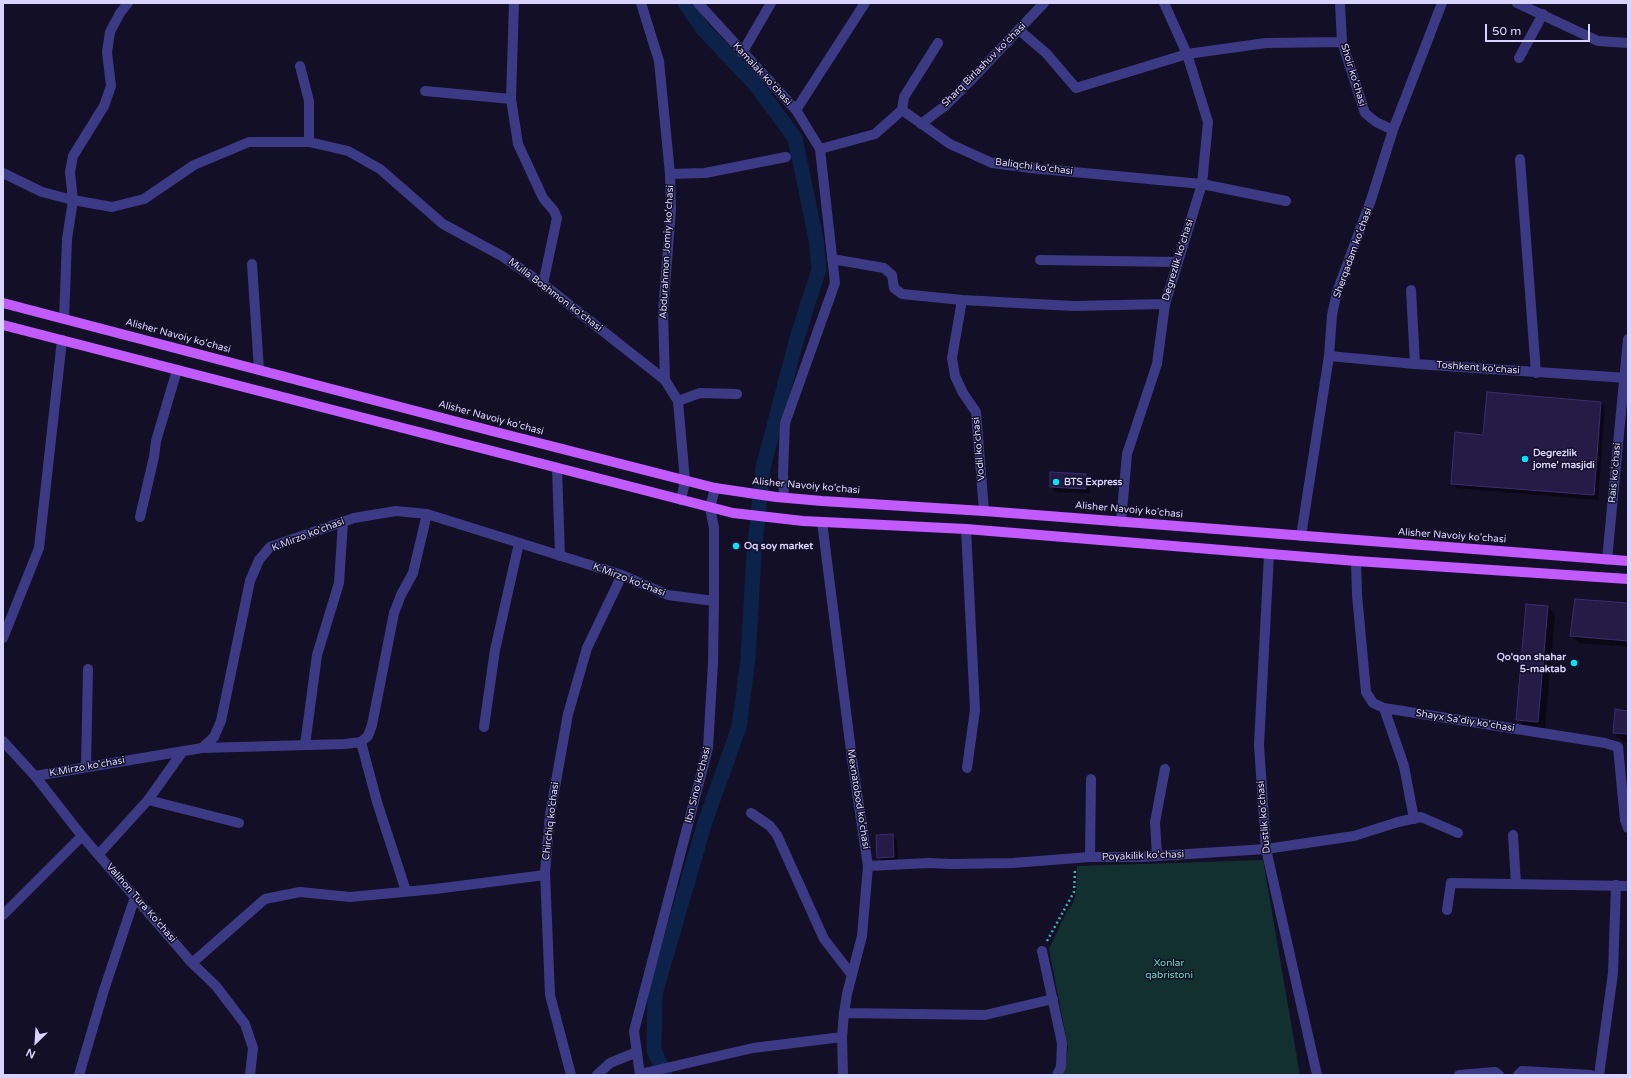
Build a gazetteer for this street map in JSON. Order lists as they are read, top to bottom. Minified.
{"streets":{"main road":["Alisher Navoiy ko'chasi"],"street":["Sharq Birlashuv ko'chasi","Kamalak ko'chasi","Shoir ko'chasi","Baliqchi ko'chasi","Abdurahmon Jomiy ko'chasi","Sherqadam ko'chasi","Degrezlik ko'chasi","Mulla Boshmon ko'chasi","Toshkent ko'chasi","Vodil ko'chasi","Rais ko'chasi","K.Mirzo ko'chasi","Shayx Sa'diy ko'chasi","Ibn Sino ko‘chasi","Mexnatobod ko'chasi","Dustlik ko'chasi","Chirchiq ko’chasi","Poyakilik ko'chasi","Valihon Tura Ko'chasi"]},"crossings":[["Sharq Birlashuv ko'chasi","Baliqchi ko'chasi"],["Shoir ko'chasi","Sherqadam ko'chasi"],["Baliqchi ko'chasi","Degrezlik ko'chasi"],["Abdurahmon Jomiy ko'chasi","Mulla Boshmon ko'chasi"],["Sherqadam ko'chasi","Alisher Navoiy ko'chasi"],["Sherqadam ko'chasi","Toshkent ko'chasi"],["Degrezlik ko'chasi","Alisher Navoiy ko'chasi"],["Alisher Navoiy ko'chasi","Vodil ko'chasi"],["Alisher Navoiy ko'chasi","Rais ko'chasi"],["Alisher Navoiy ko'chasi","Ibn Sino ko‘chasi"],["Toshkent ko'chasi","Rais ko'chasi"],["K.Mirzo ko'chasi","Ibn Sino ko‘chasi"],["K.Mirzo ko'chasi","Chirchiq ko’chasi"],["K.Mirzo ko'chasi","Valihon Tura Ko'chasi"],["Mexnatobod ko'chasi","Poyakilik ko'chasi"],["Dustlik ko'chasi","Poyakilik ko'chasi"]],"parks":["Xonlar qabristoni"],"places":["Degrezlik jome' masjidi","BTS Express","Oq soy market","Qo'qon shahar 5-maktab"],"scale_bar":"50 m","north":"bottom left"}
